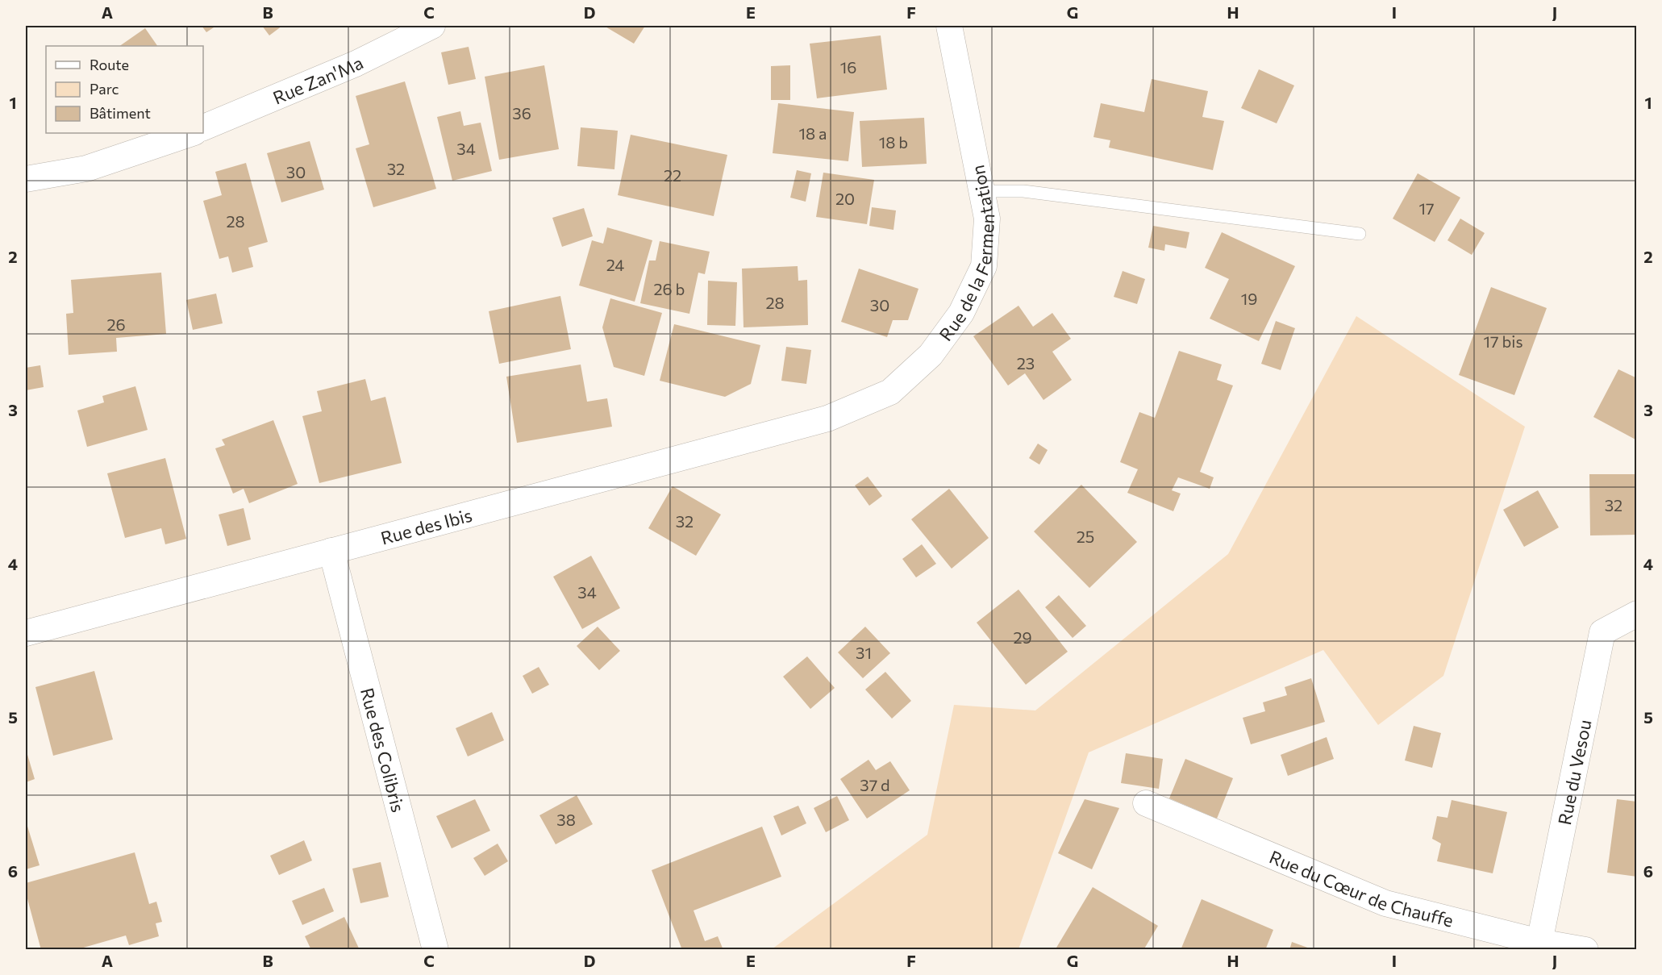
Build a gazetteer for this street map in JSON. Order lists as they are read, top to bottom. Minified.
{"streets":{"street":["Rue Zan'Ma","Rue de la Fermentation","Rue des Ibis","Rue des Colibris","Rue du Vesou","Rue du Cœur de Chauffe"]},"crossings":[["Rue de la Fermentation","Rue des Ibis"],["Rue des Ibis","Rue des Colibris"],["Rue du Vesou","Rue du Cœur de Chauffe"]],"house_numbers":["16","36","18 a","18 b","34","32","30","22","20","17","28","24","26 b","19","28","30","26","17 bis","23","32","32","25","34","29","31","37 d","38"],"legend":["Route","Parc","Bâtiment"],"grid":{"columns":["A","B","C","D","E","F","G","H","I","J"],"rows":["1","2","3","4","5","6"]}}
